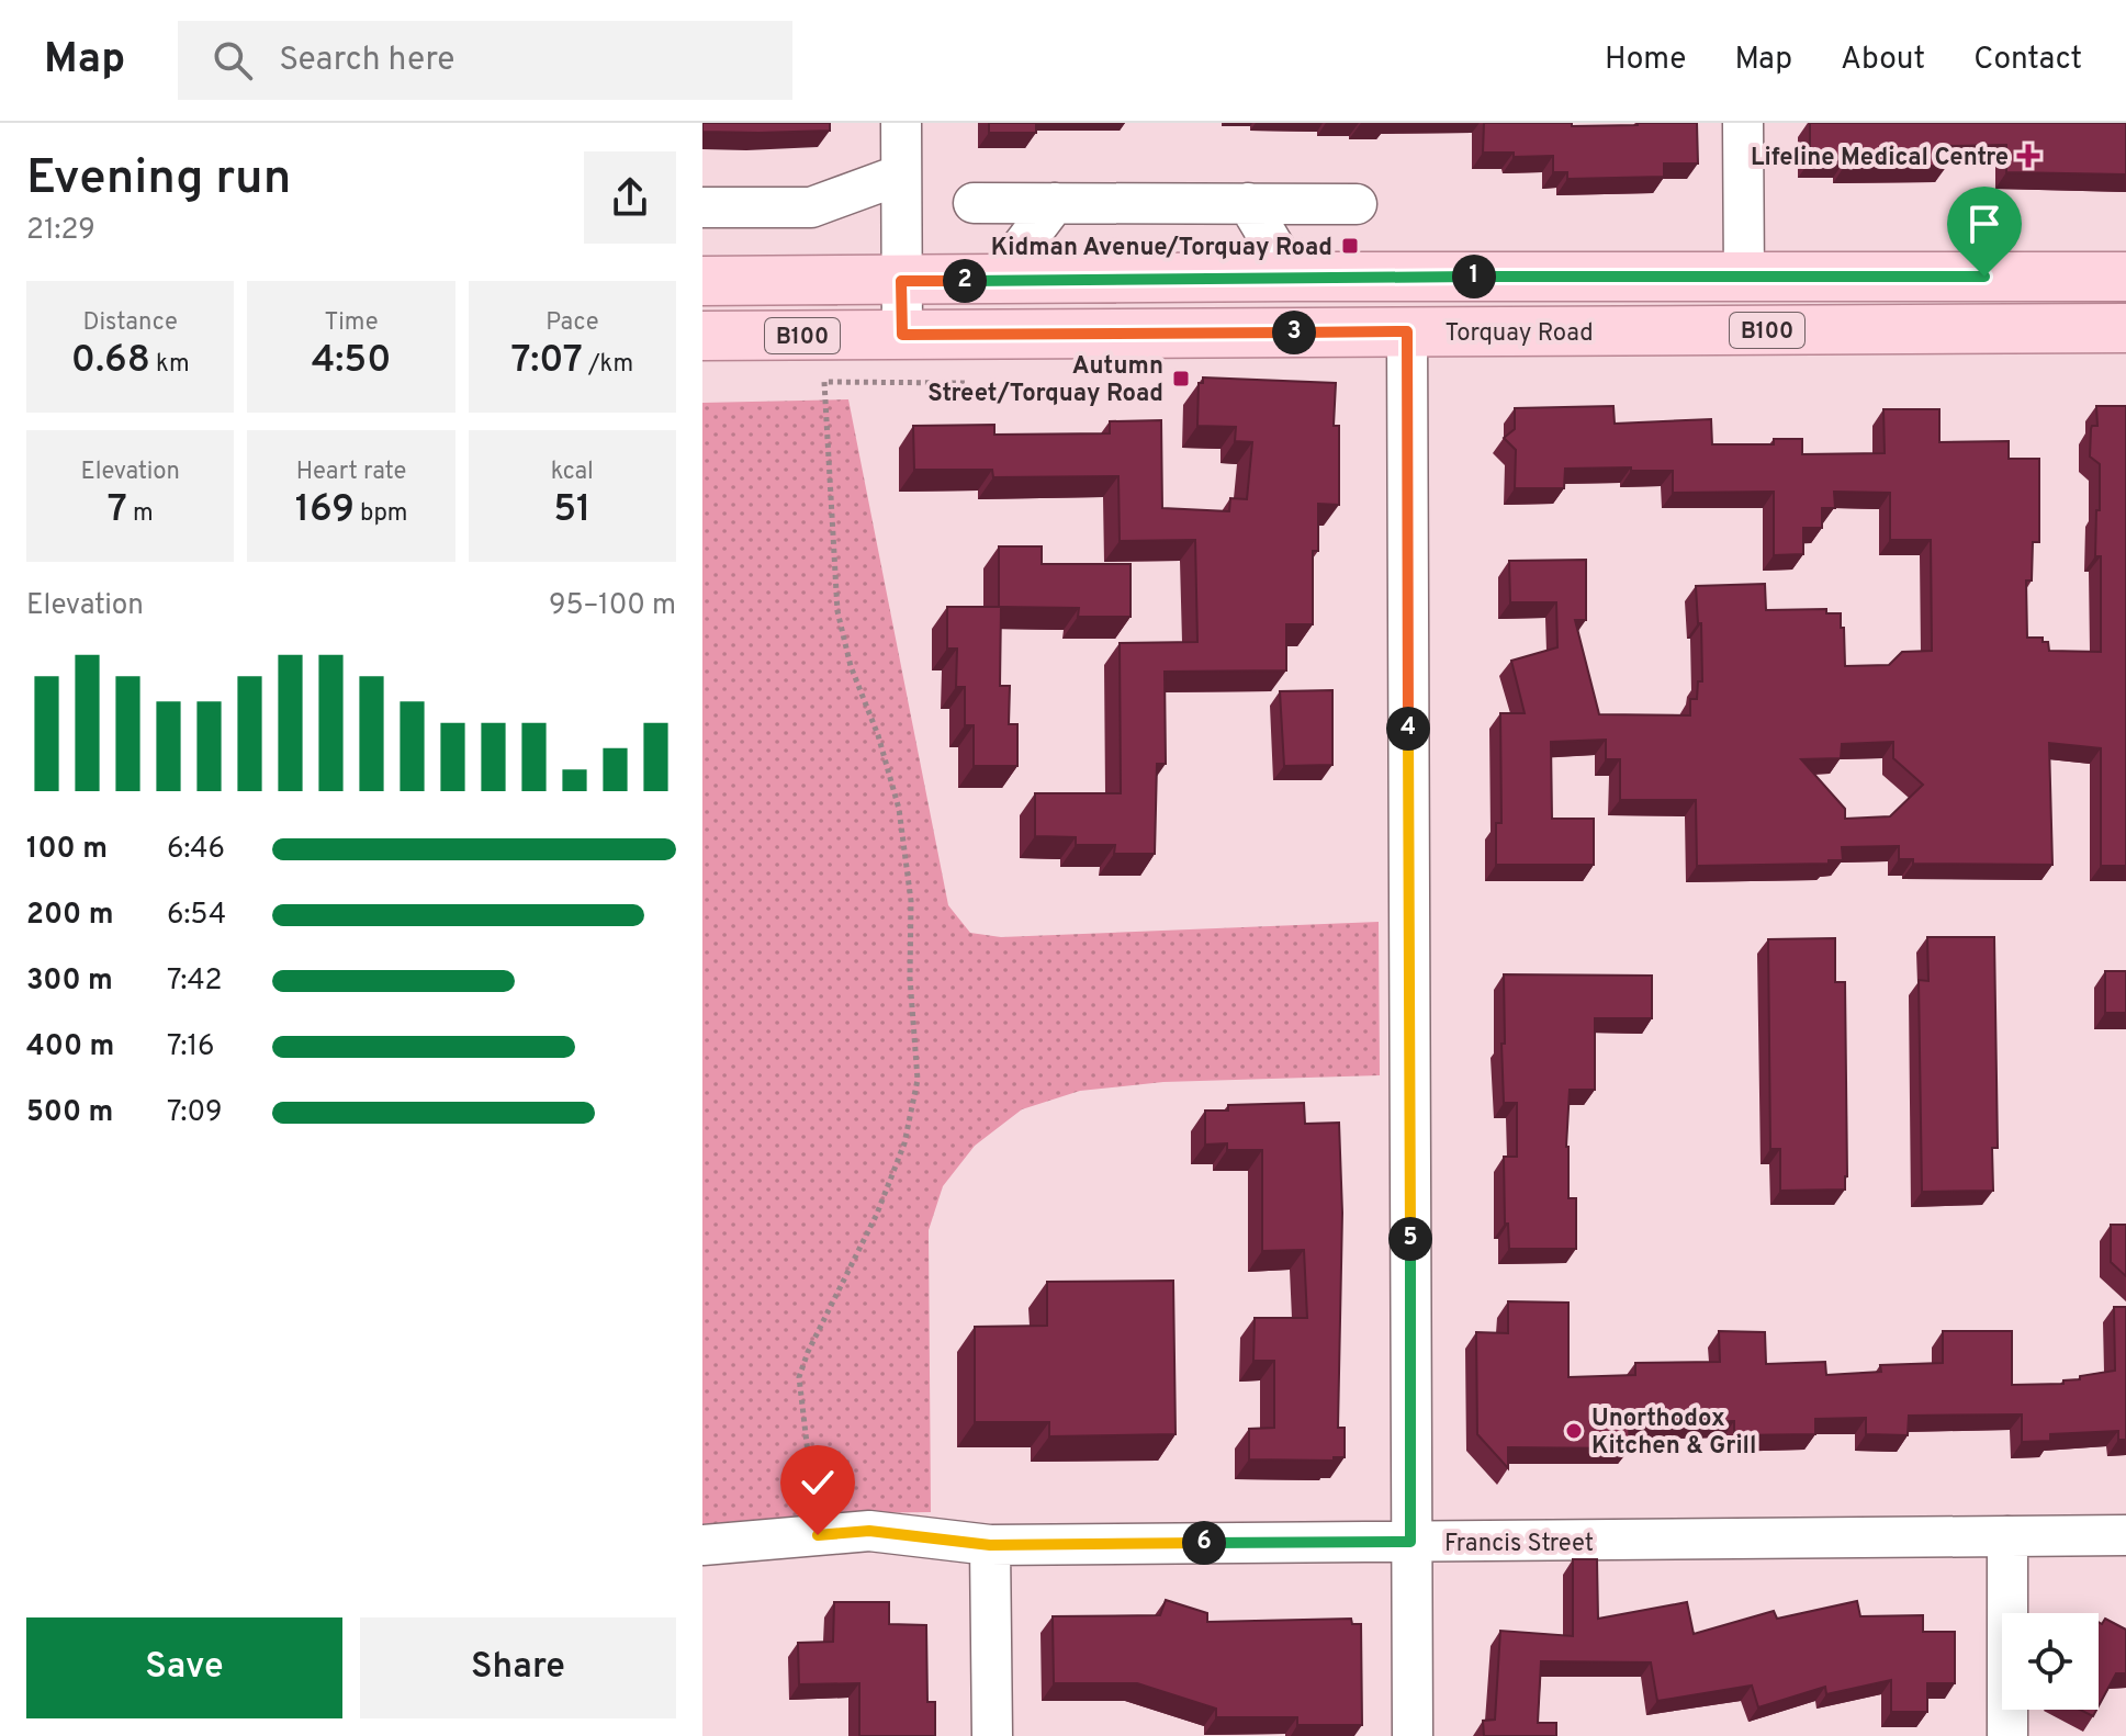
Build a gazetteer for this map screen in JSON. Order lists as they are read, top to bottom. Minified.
{"streets":{"main road":["B100","Torquay Road"],"street":["Francis Street"]},"places":{"health":["Lifeline Medical Centre"],"transit":["Kidman Avenue/Torquay Road","Autumn Street/Torquay Road"],"other":["Unorthodox Kitchen & Grill"]},"page":{"header":"Map","search":"Search here","nav":["Home","Map","About","Contact"],"heading":["Evening run","21:29"],"pins":["1","2","3","4","5","6"],"stats":[["Distance","0.68 km"],["Time","4:50"],["Pace","7:07 /km"],["Elevation","7 m"],["Heart rate","169 bpm"],["kcal","51"]],"chart":["Elevation","95–100 m"],"list":[{"name":"100 m","note":"6:46"},{"name":"200 m","note":"6:54"},{"name":"300 m","note":"7:42"},{"name":"400 m","note":"7:16"},{"name":"500 m","note":"7:09"}],"buttons":["Save","Share"]}}
